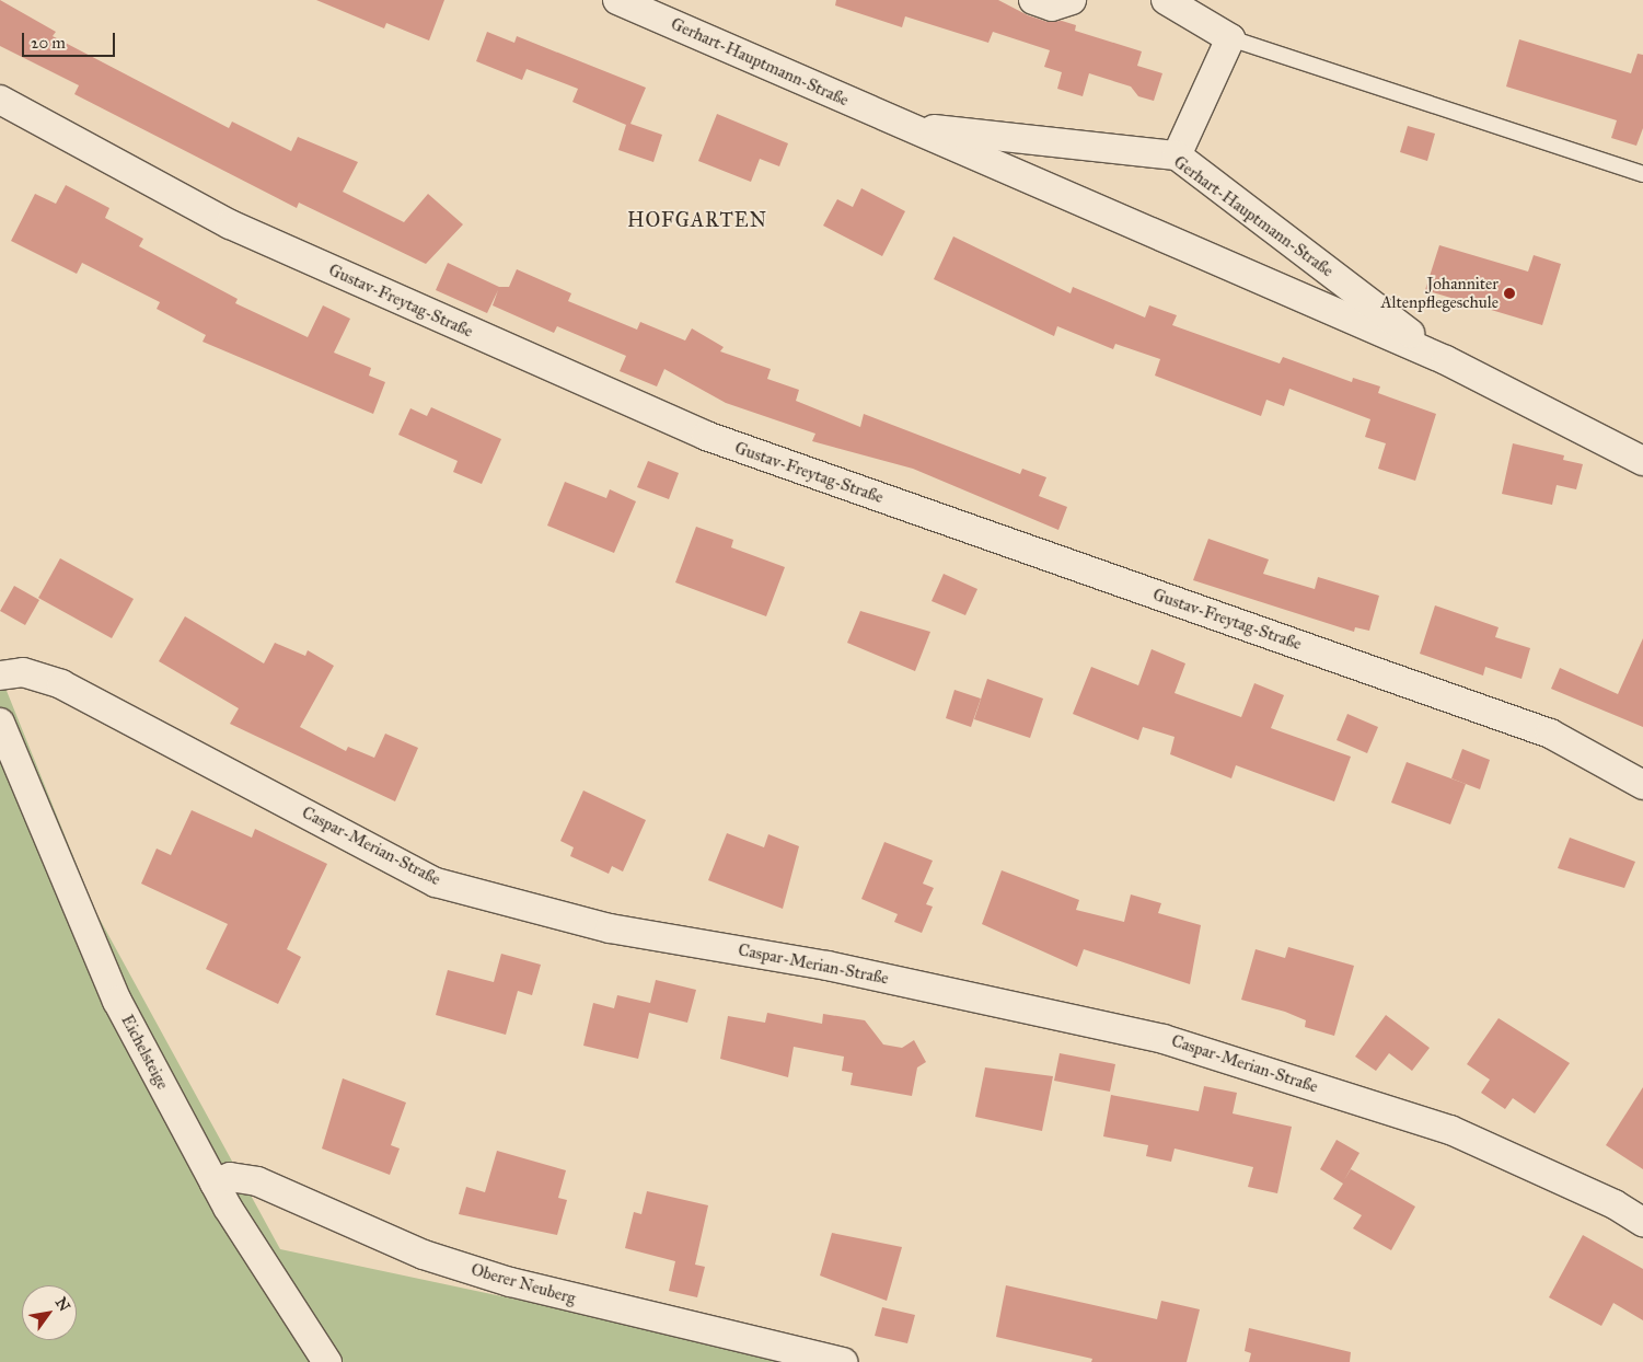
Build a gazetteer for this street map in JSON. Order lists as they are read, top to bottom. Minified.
{"streets":{"street":["Gerhart-Hauptmann-Straße","Gustav-Freytag-Straße","Caspar-Merian-Straße","Eichelsteige","Oberer Neuberg"]},"crossings":[["Eichelsteige","Oberer Neuberg"]],"districts":["HOFGARTEN"],"places":["Johanniter Altenpflegeschule"],"scale_bar":"20 m","north":"top right"}
